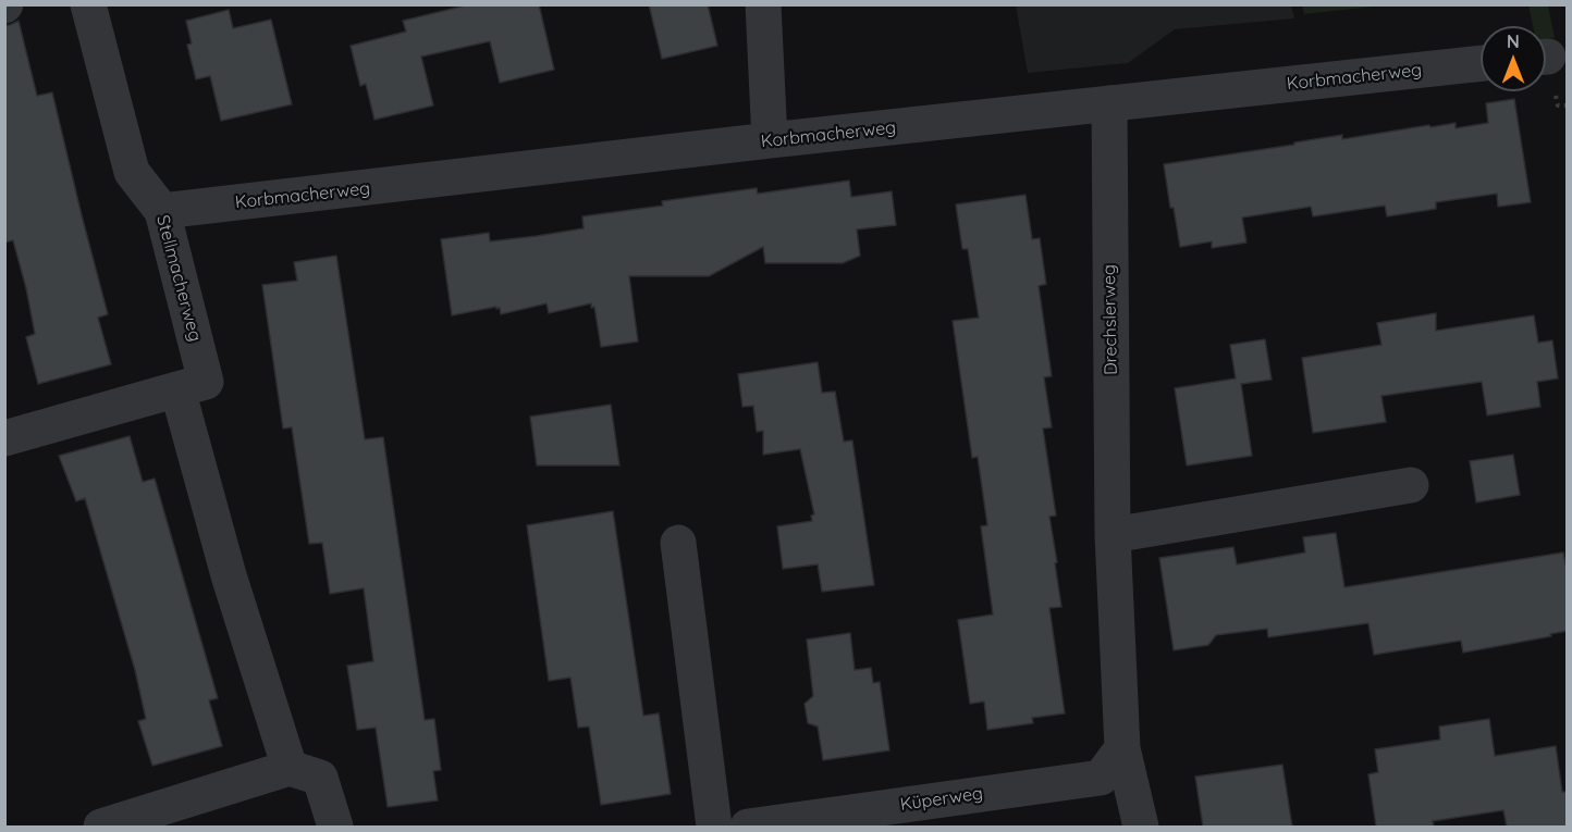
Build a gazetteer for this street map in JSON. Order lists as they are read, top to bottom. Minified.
{"streets":{"street":["Korbmacherweg","Stellmacherweg","Drechslerweg","Küperweg"]},"crossings":[["Korbmacherweg","Stellmacherweg"],["Korbmacherweg","Drechslerweg"],["Drechslerweg","Küperweg"]],"north":"top"}
